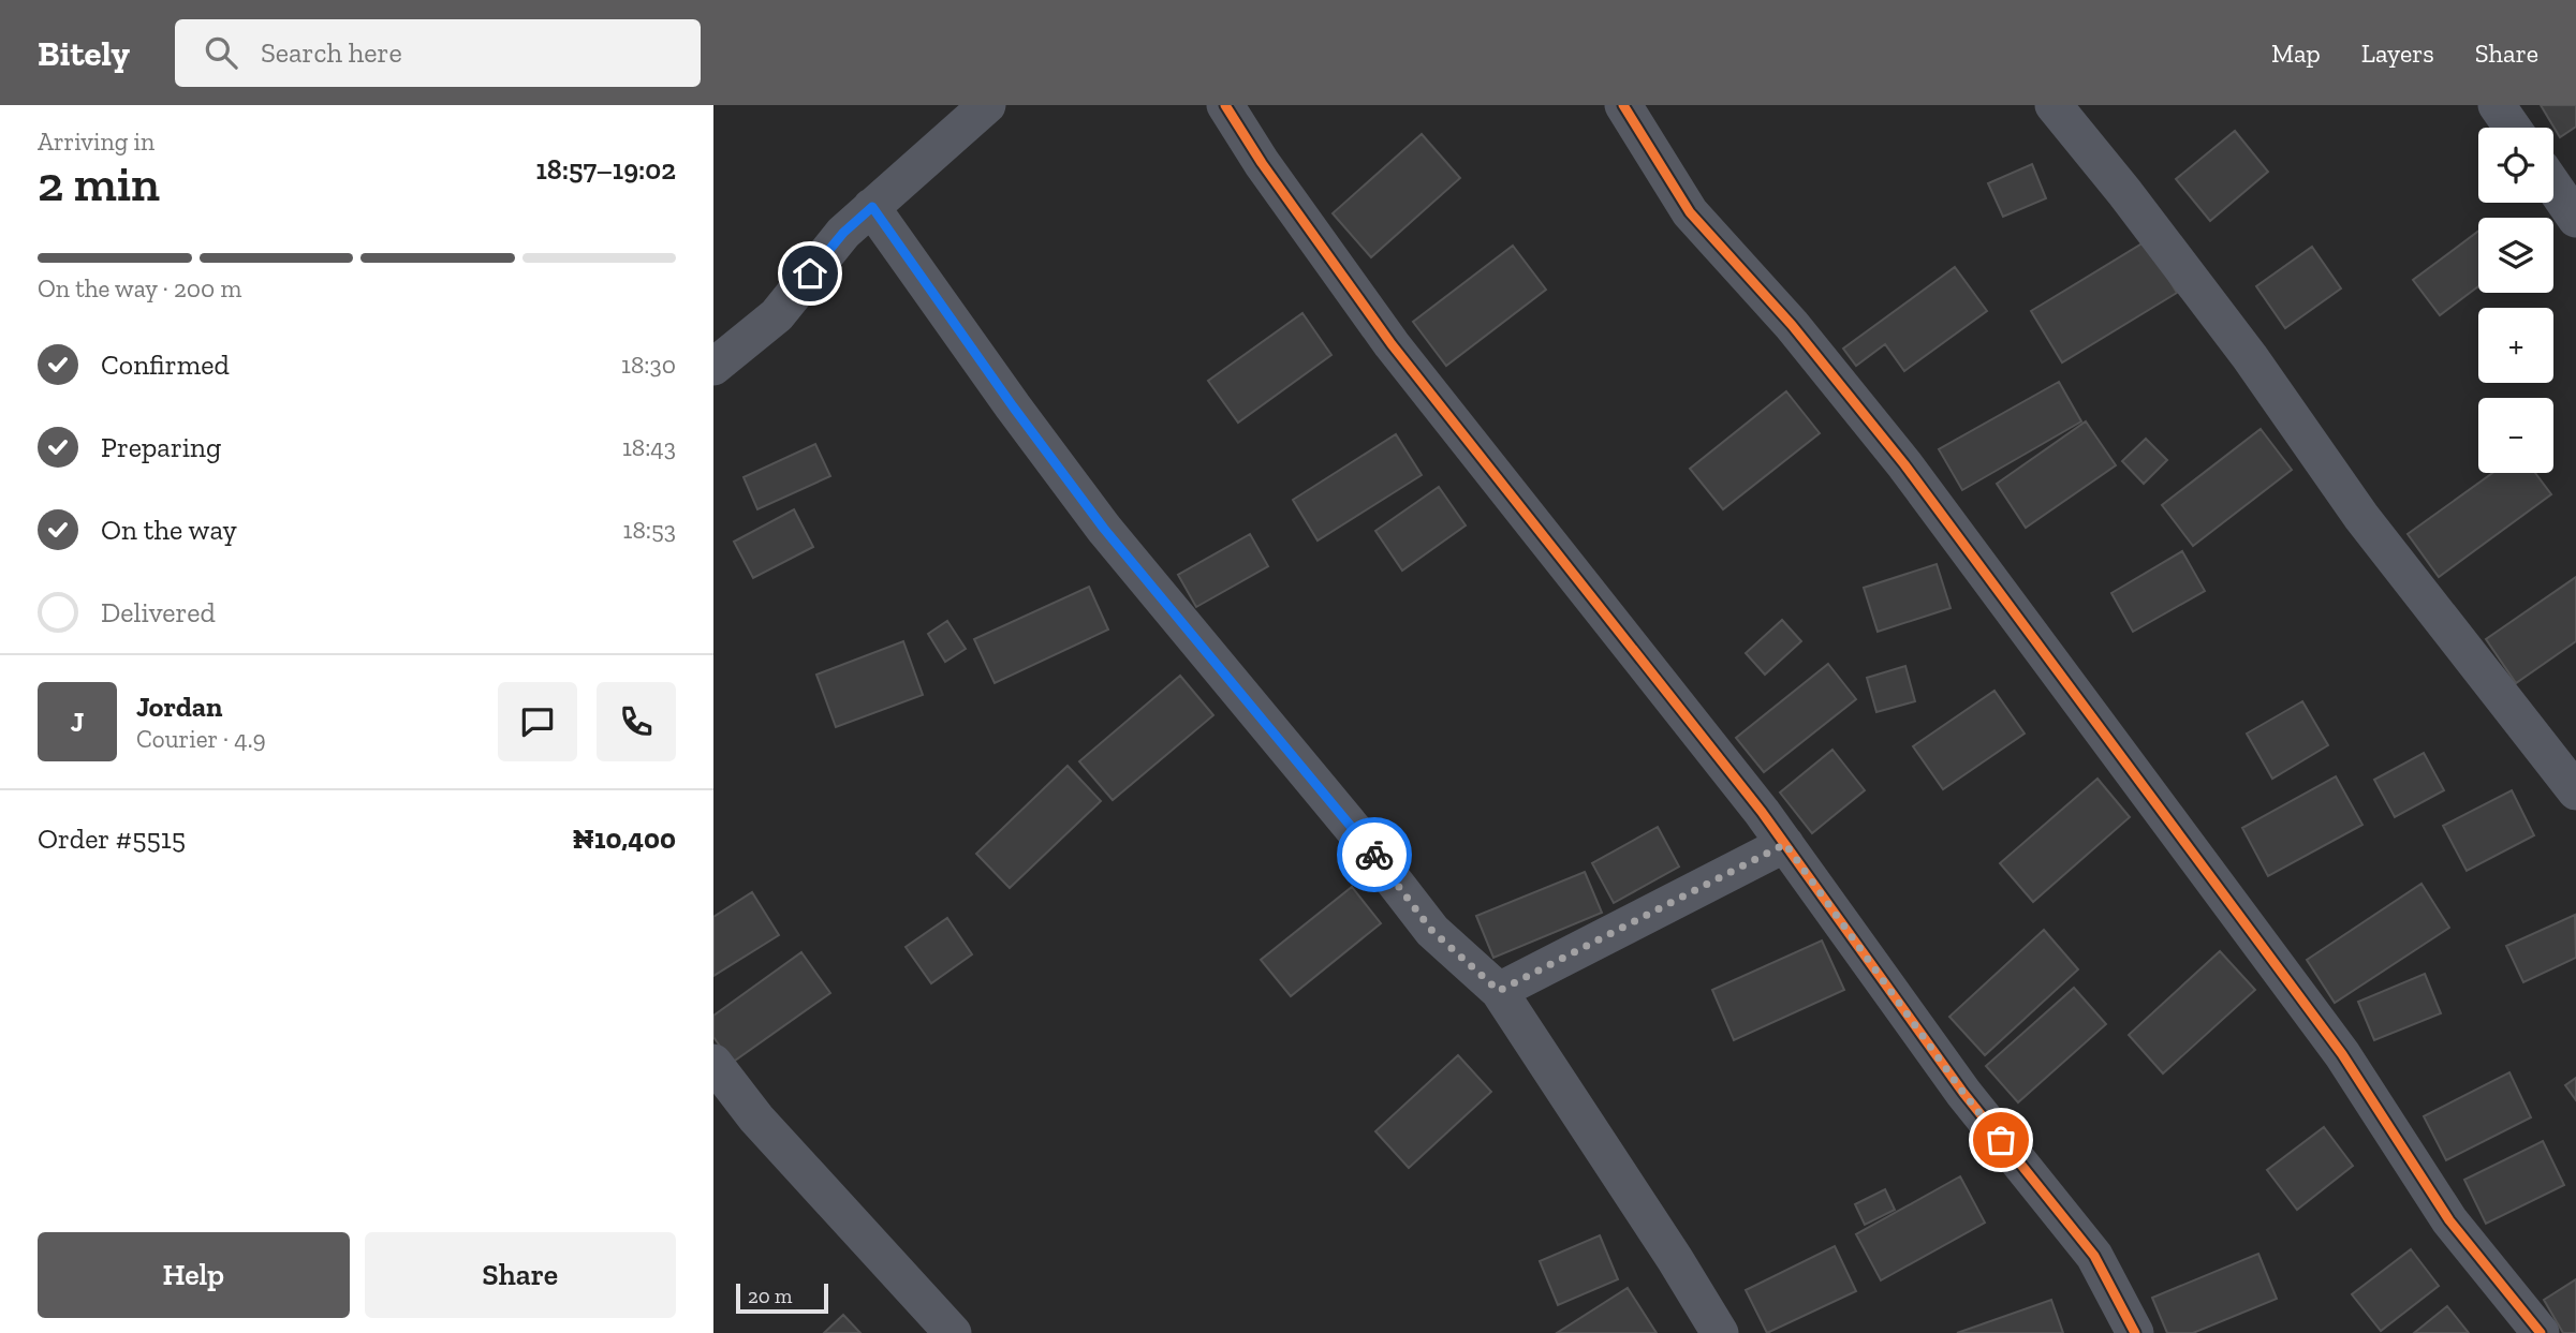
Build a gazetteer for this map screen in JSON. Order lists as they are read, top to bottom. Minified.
{"scale_bar":"20 m","page":{"header":"Bitely","search":"Search here","nav":["Map","Layers","Share"],"heading":["2 min","Arriving in","18:57–19:02"],"panel":["Jordan","Courier · 4.9","Order #5515","₦10,400"],"map_buttons":["+","−"],"bar":"On the way · 200 m","list":[["Confirmed","18:30"],["Preparing","18:43"],["On the way","18:53"],"Delivered"],"round":"J","buttons":["Help","Share"],"scale":"20 m"}}
